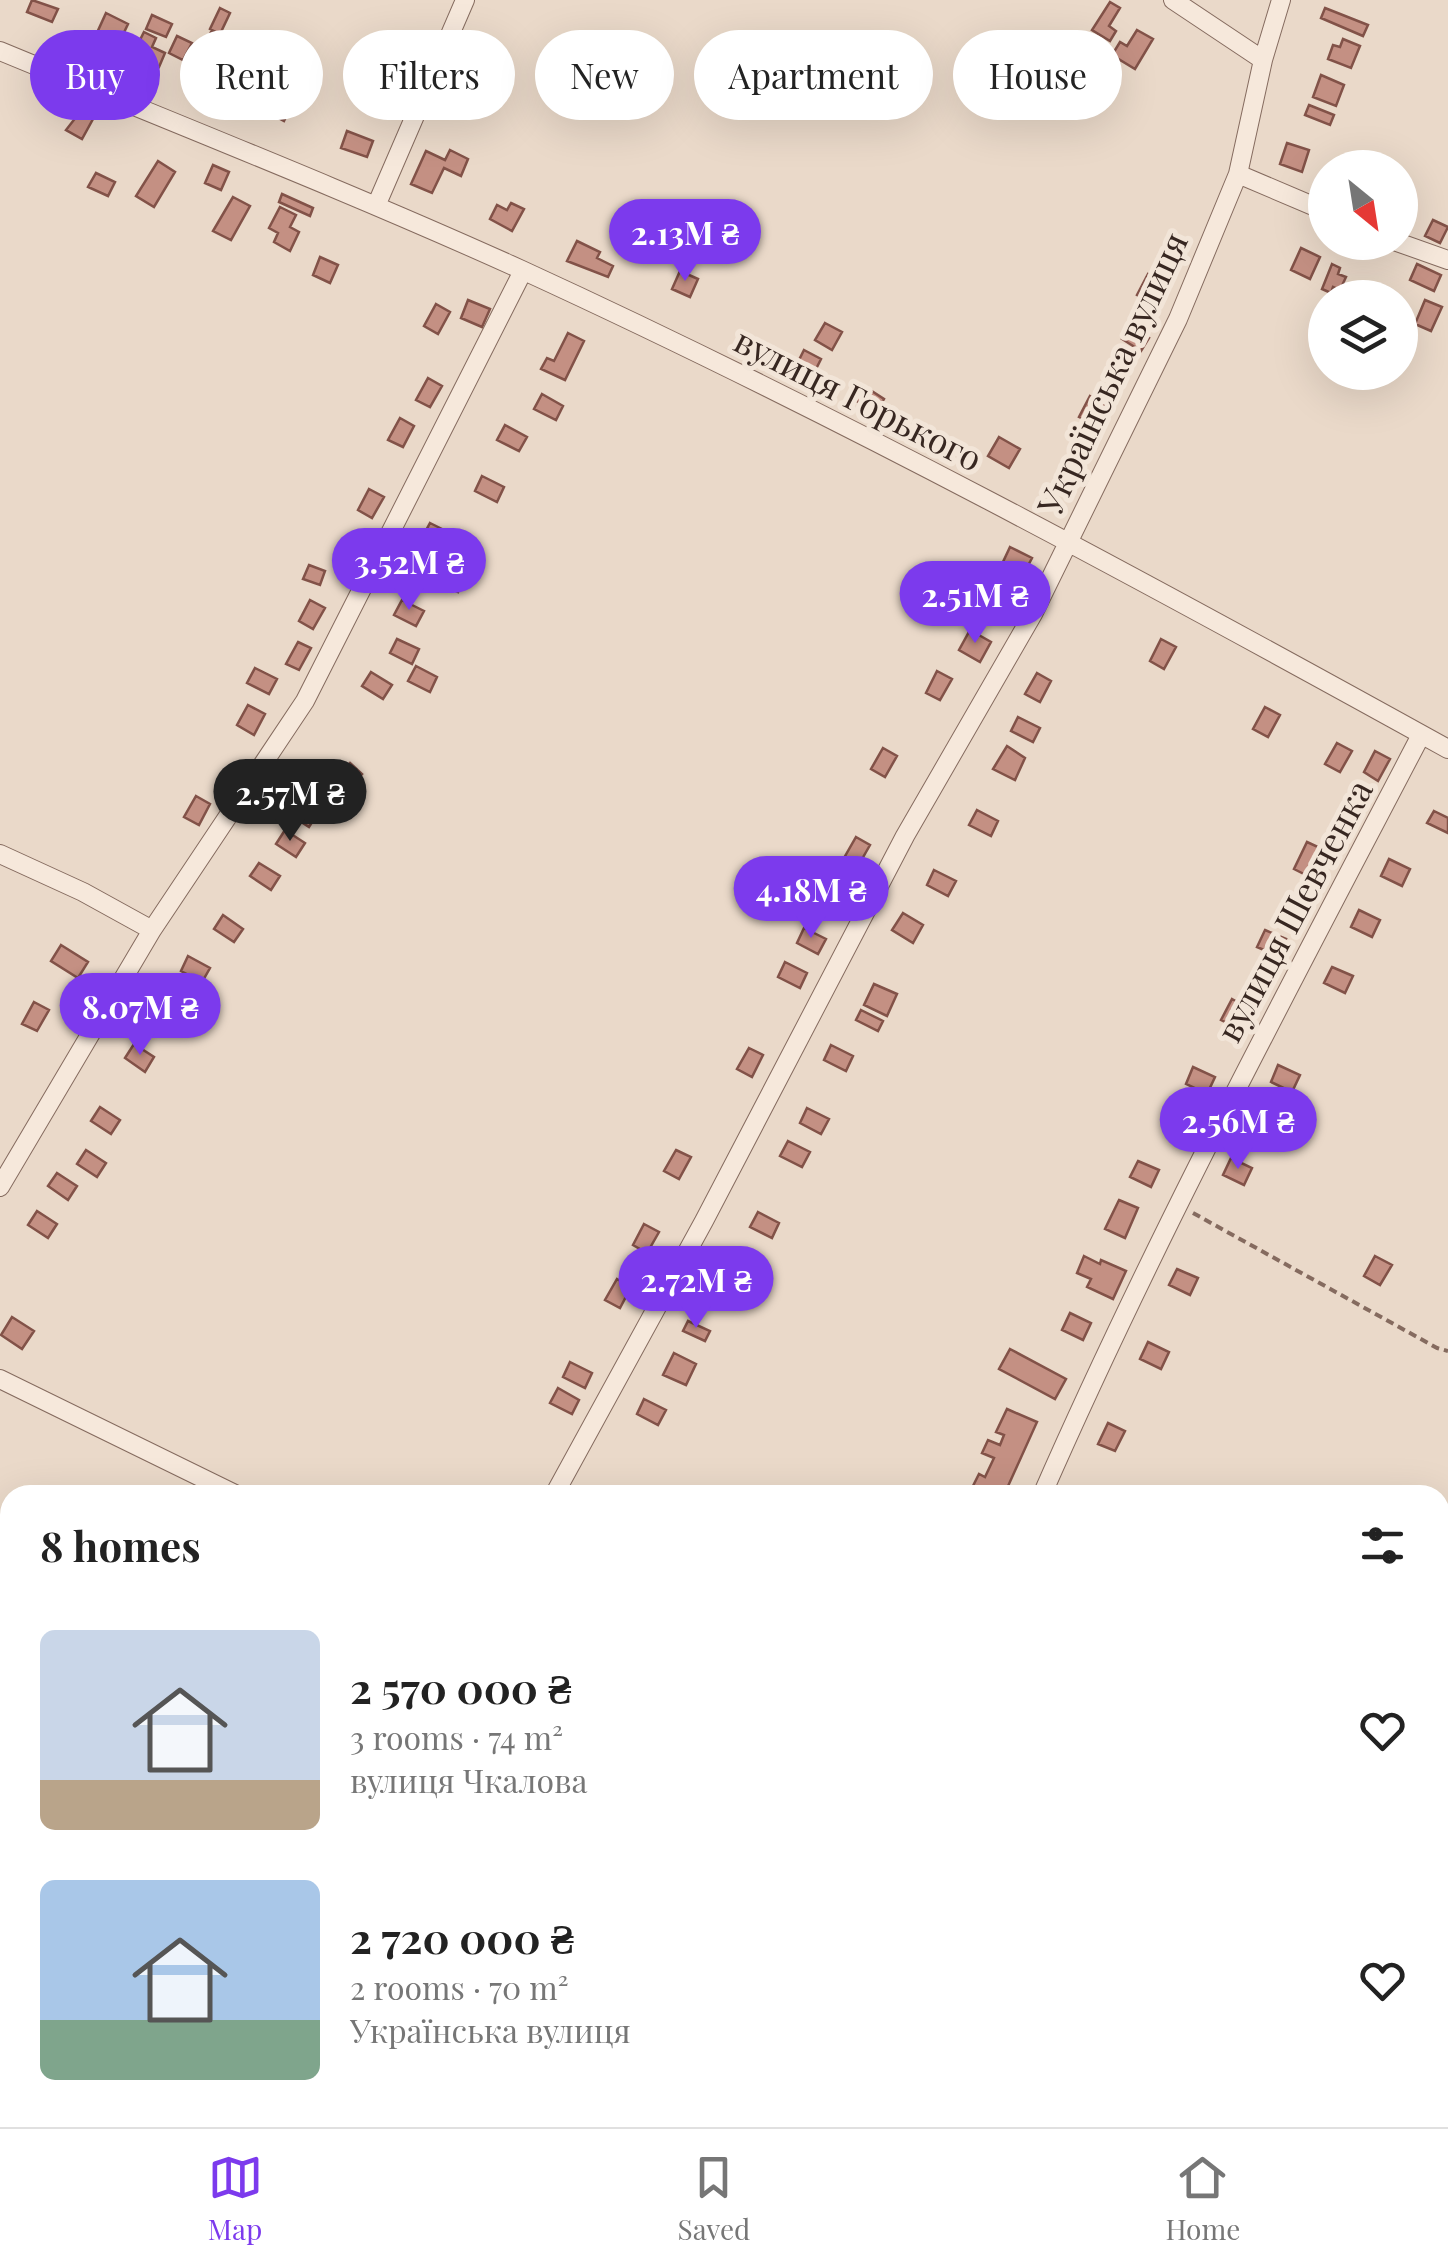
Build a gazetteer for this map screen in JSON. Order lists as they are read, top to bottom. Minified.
{"streets":{"street":["Українська вулиця","вулиця Горького","вулиця Шевченка"]},"crossings":[["Українська вулиця","вулиця Горького"],["вулиця Горького","вулиця Шевченка"]],"north":"bottom right","page":{"chip":["Buy","Rent","Filters","New","Apartment","House"],"price":["2.13M ₴","3.52M ₴","2.51M ₴","2.57M ₴","4.18M ₴","8.07M ₴","2.56M ₴","2.72M ₴"],"heading":"8 homes","list":[{"name":"2 570 000 ₴","note":"3 rooms · 74 m² · вулиця Чкалова"},{"name":"2 720 000 ₴","note":"2 rooms · 70 m² · Українська вулиця"}],"tabs":["Map","Saved","Home"]}}
